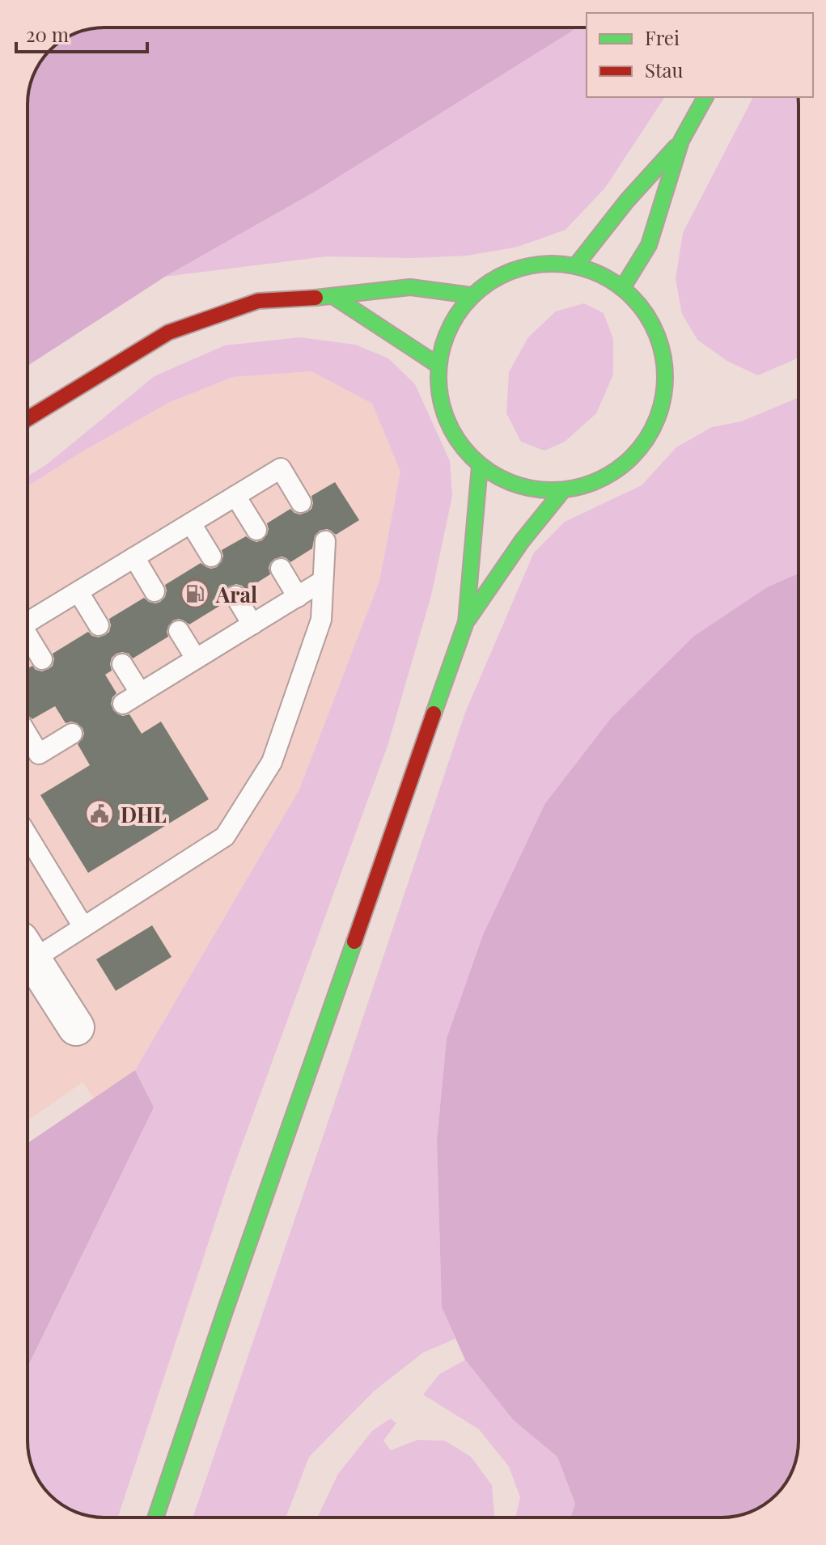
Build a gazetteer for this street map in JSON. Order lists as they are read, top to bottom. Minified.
{"places":{"fuel station":["Aral"],"public building":["DHL"]},"legend":["Frei","Stau"],"scale_bar":"20 m"}
